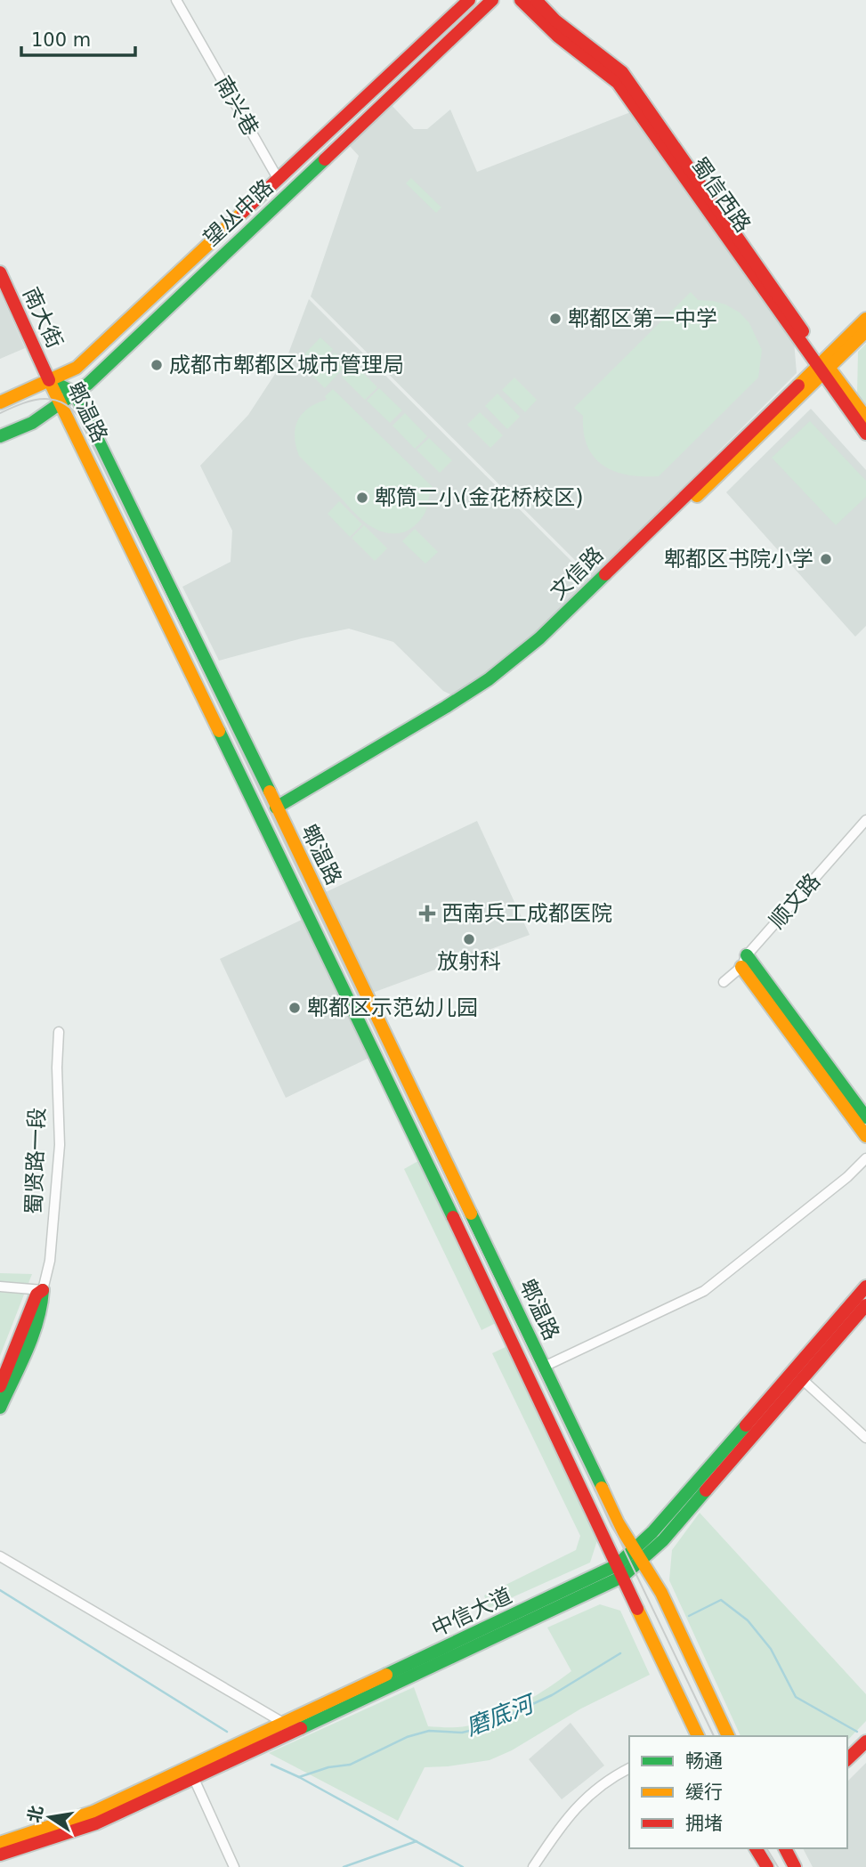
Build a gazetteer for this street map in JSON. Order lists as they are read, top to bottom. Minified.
{"streets":{"main road":["蜀信西路","望丛中路","南大街","郫温路","蜀贤路一段","中信大道"],"street":["南兴巷","顺文路"]},"crossings":[["南兴巷","望丛中路"],["望丛中路","南大街"],["望丛中路","郫温路"],["南大街","郫温路"],["郫温路","中信大道"]],"water":["磨底河"],"places":{"other":["郫都区第一中学","成都市郫都区城市管理局","郫筒二小(金花桥校区)","郫都区书院小学","放射科","郫都区示范幼儿园"],"health":["西南兵工成都医院"]},"legend":["畅通","缓行","拥堵"],"scale_bar":"100 m","north":"left"}
